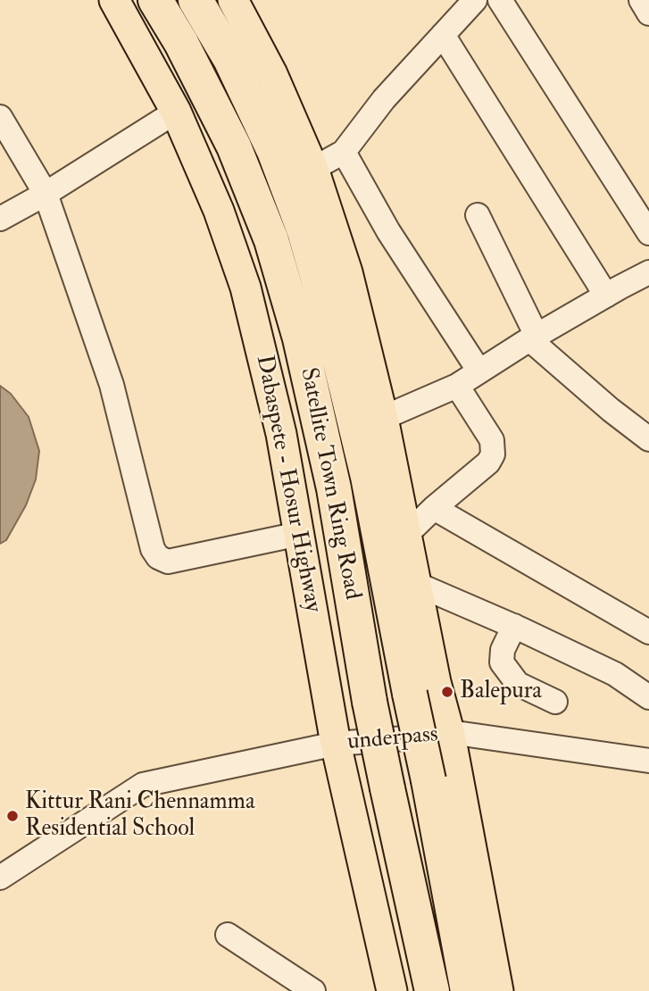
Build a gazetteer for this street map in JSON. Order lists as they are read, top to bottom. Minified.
{"streets":{"highway":["Satellite Town Ring Road"],"main road":["Dabaspete - Hosur Highway"],"street":["underpass"]},"crossings":[["Dabaspete - Hosur Highway","underpass"]],"places":["Balepura","Kittur Rani Chennamma Residential School"]}
